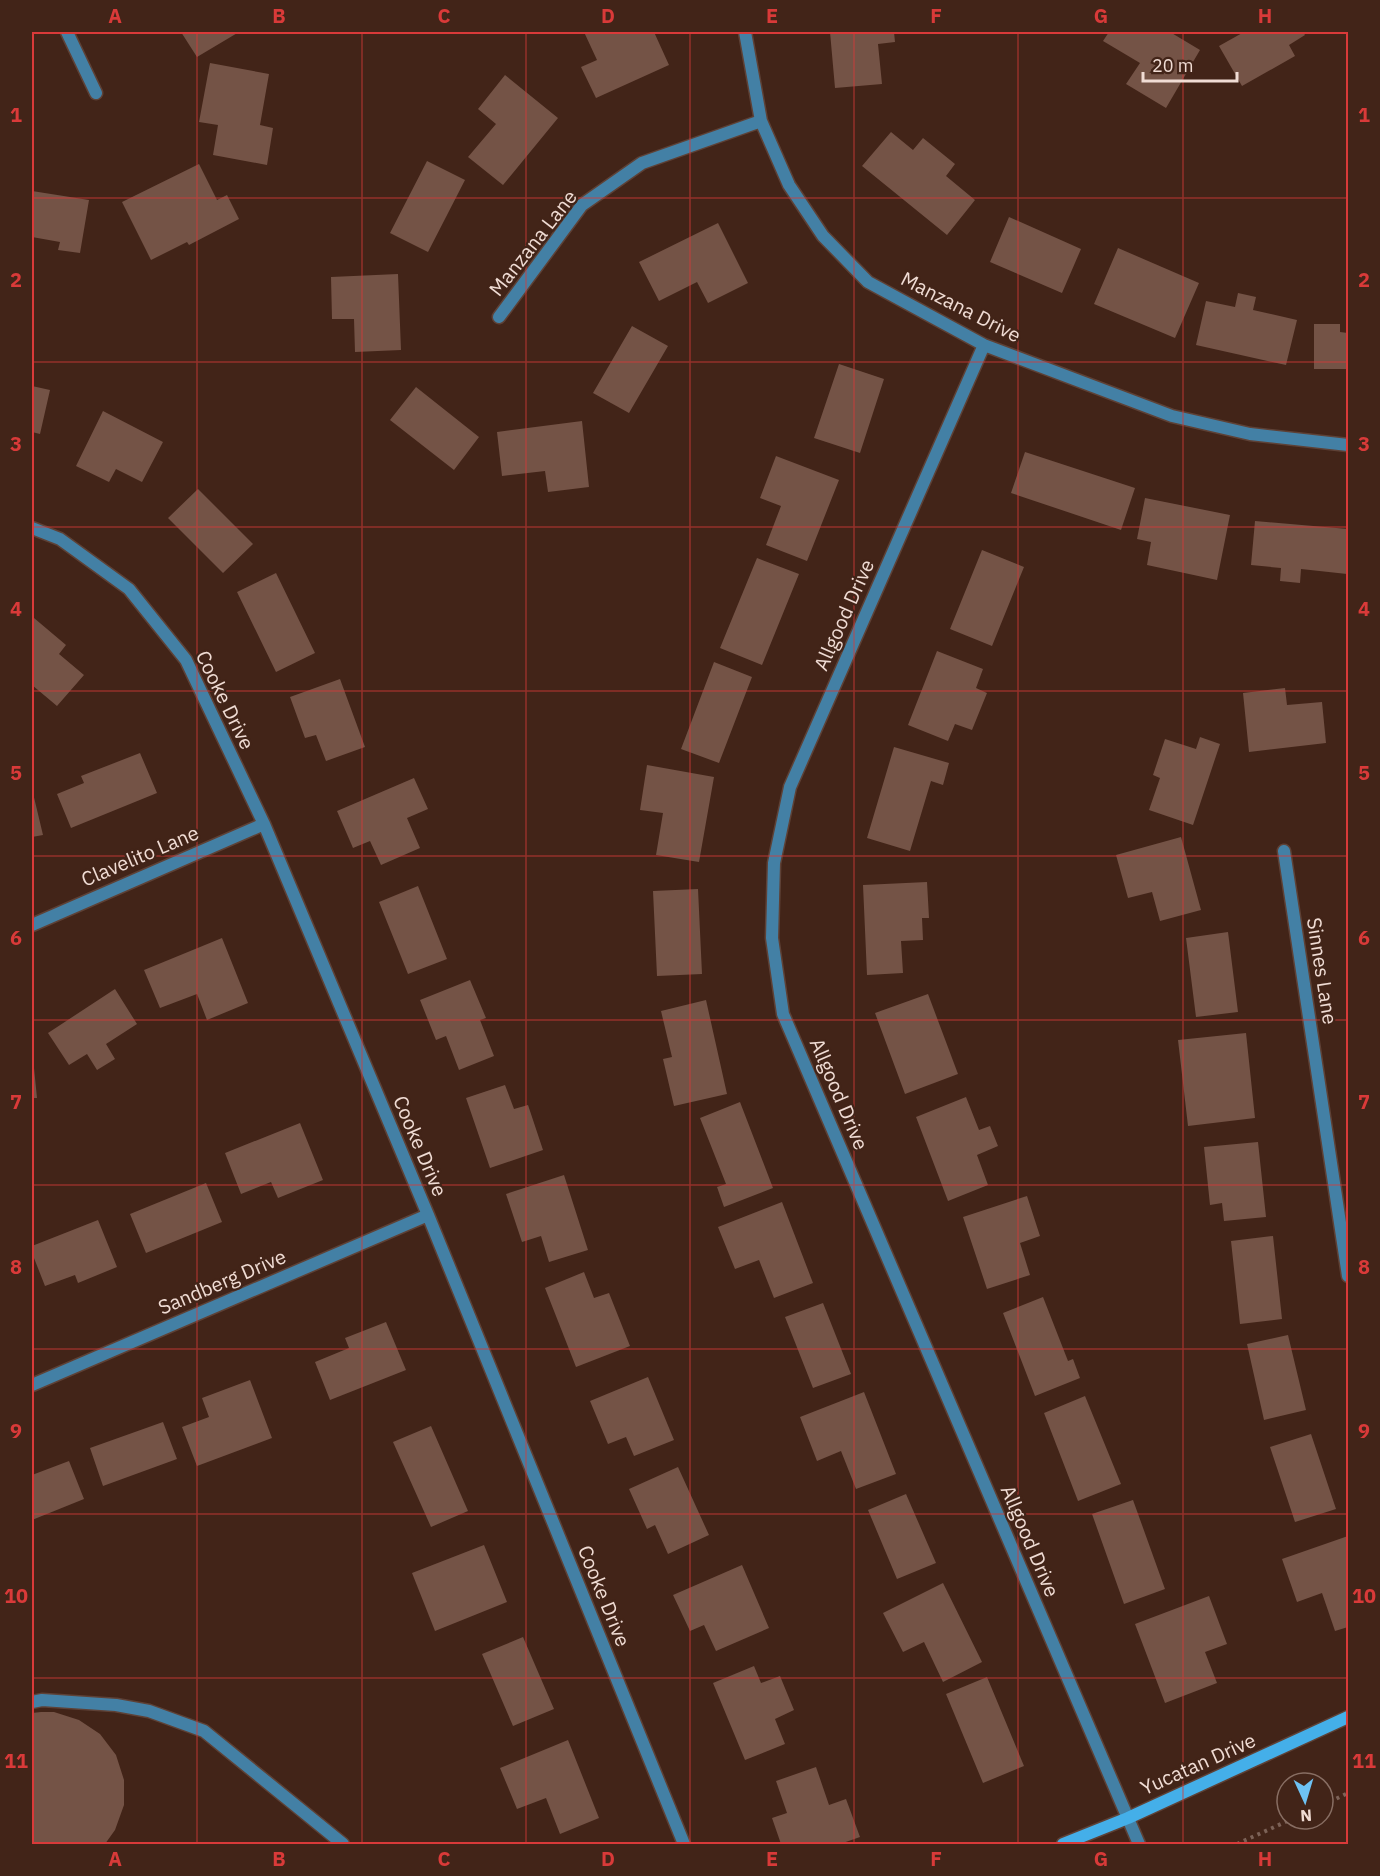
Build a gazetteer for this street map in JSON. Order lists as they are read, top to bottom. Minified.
{"streets":{"street":["Manzana Lane","Manzana Drive","Allgood Drive","Cooke Drive","Clavelito Lane","Sinnes Lane","Sandberg Drive","Yucatan Drive"]},"crossings":[["Manzana Lane","Manzana Drive"],["Manzana Drive","Allgood Drive"],["Allgood Drive","Yucatan Drive"],["Cooke Drive","Clavelito Lane"],["Cooke Drive","Sandberg Drive"]],"scale_bar":"20 m","north":"bottom","grid":{"columns":["A","B","C","D","E","F","G","H"],"rows":["1","2","3","4","5","6","7","8","9","10","11"]}}
